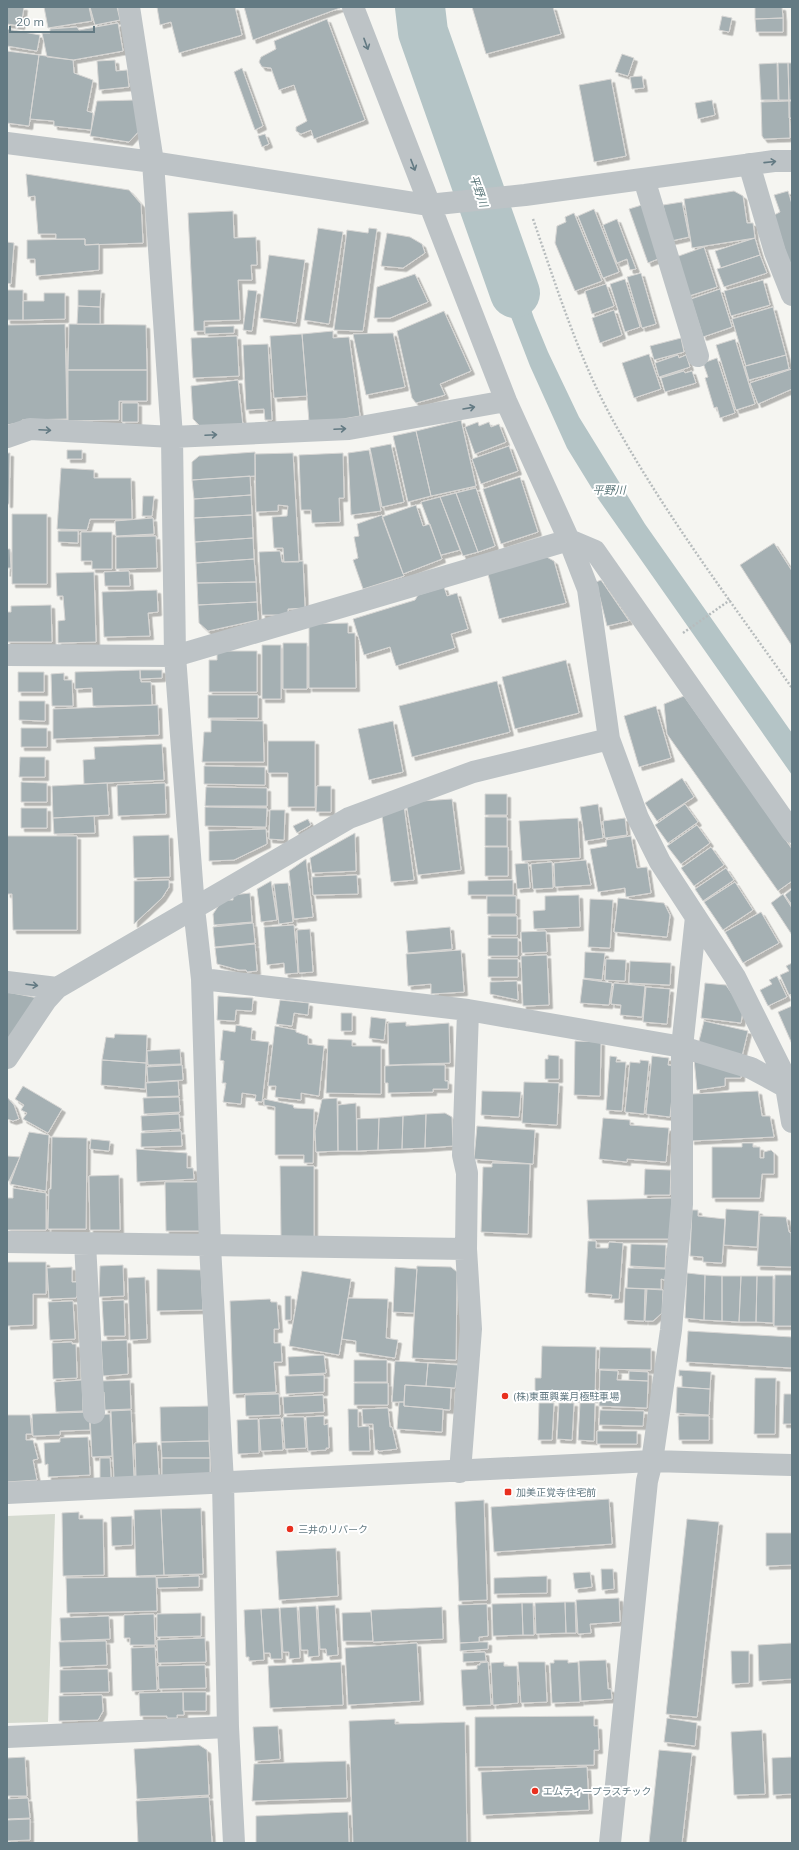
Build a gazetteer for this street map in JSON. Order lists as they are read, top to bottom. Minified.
{"water":["平野川"],"places":{"other":["(株)東亜興業月極駐車場","三井のリパーク","エムティープラスチック"],"transit":["加美正覚寺住宅前"]},"scale_bar":"20 m"}
